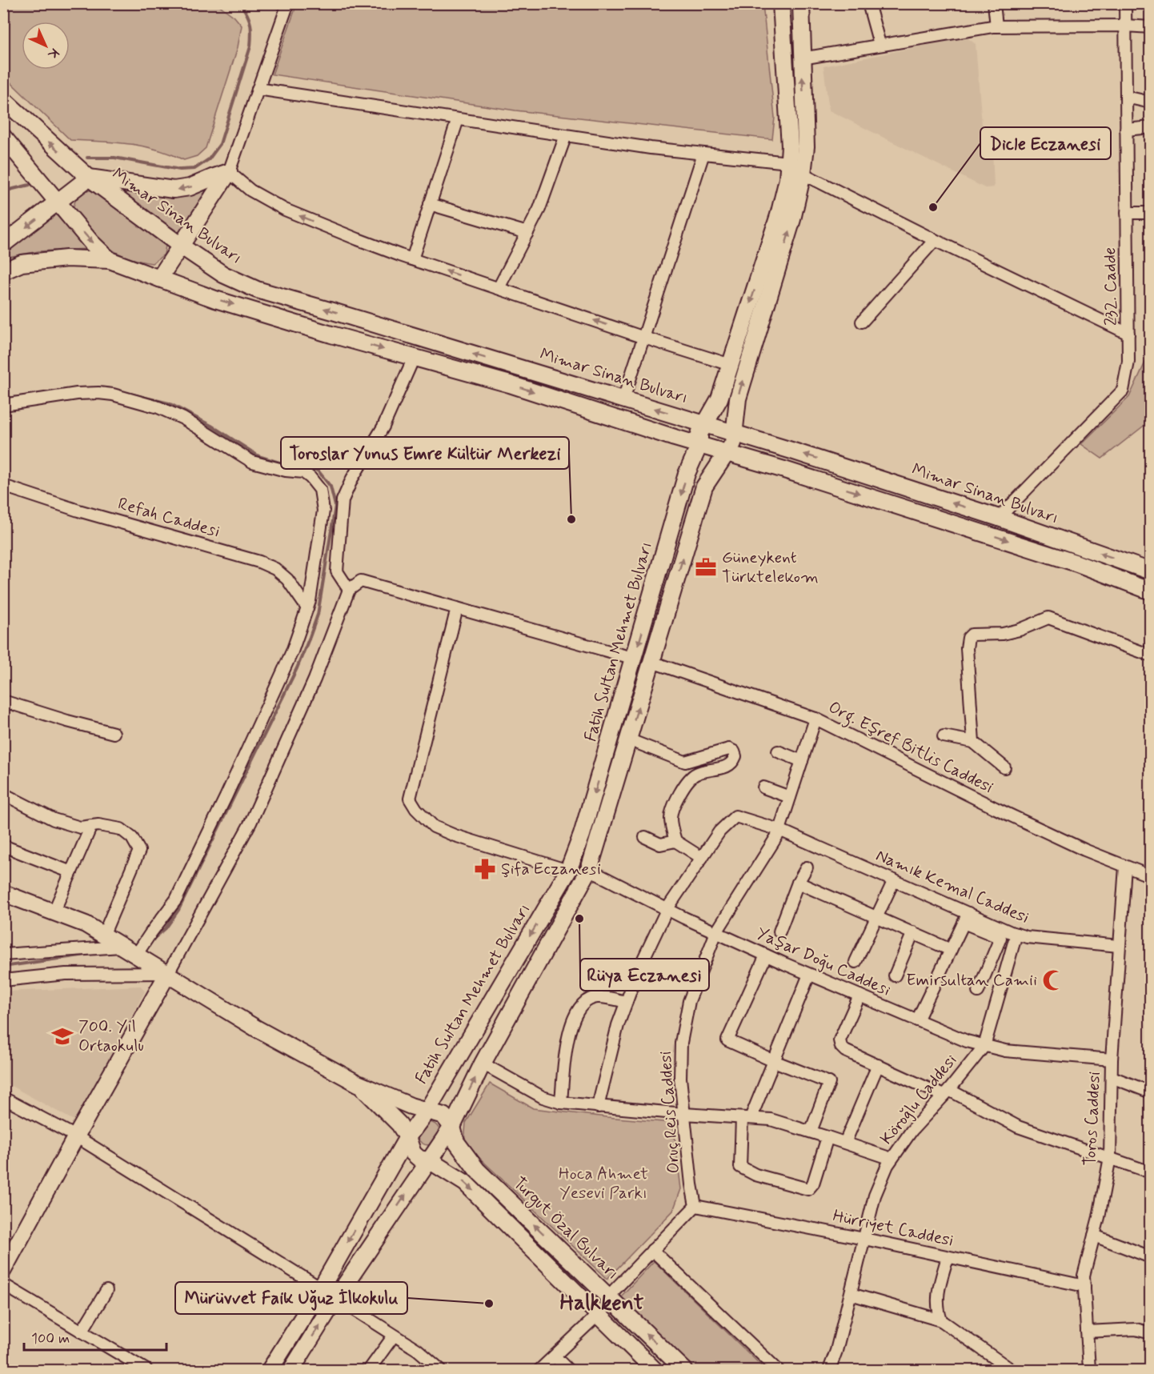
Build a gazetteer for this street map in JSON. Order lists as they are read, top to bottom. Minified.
{"streets":{"street":["Mimar Sinan Bulvarı","232. Cadde","Refah Caddesi","Fatih Sultan Mehmet Bulvarı","Org. Eşref Bitlis Caddesi","Namık Kemal Caddesi","Yaşar Doğu Caddesi","Köroğlu Caddesi","Oruç Reis Caddesi","Toros Caddesi","Turgut Özal Bulvarı","Hürriyet Caddesi"]},"crossings":[["Mimar Sinan Bulvarı","232. Cadde"],["Mimar Sinan Bulvarı","Fatih Sultan Mehmet Bulvarı"],["Org. Eşref Bitlis Caddesi","Oruç Reis Caddesi"],["Org. Eşref Bitlis Caddesi","Toros Caddesi"],["Namık Kemal Caddesi","Köroğlu Caddesi"],["Namık Kemal Caddesi","Oruç Reis Caddesi"],["Namık Kemal Caddesi","Toros Caddesi"],["Yaşar Doğu Caddesi","Köroğlu Caddesi"],["Yaşar Doğu Caddesi","Oruç Reis Caddesi"],["Yaşar Doğu Caddesi","Toros Caddesi"],["Köroğlu Caddesi","Hürriyet Caddesi"],["Oruç Reis Caddesi","Hürriyet Caddesi"],["Toros Caddesi","Hürriyet Caddesi"]],"districts":["Halkkent"],"parks":["Hoca Ahmet Yesevi Parkı"],"places":{"other":["Dicle Eczanesi","Toroslar Yunus Emre Kültür Merkezi","Rüya Eczanesi","Mürüvvet Faik Uğuz İlkokulu"],"office":["Güneykent Türktelekom"],"pharmacy":["Şifa Eczanesi"],"mosque":["Emirsultan Camii"],"school or university":["700. Yıl Ortaokulu"]},"scale_bar":"100 m","north":"bottom right"}
